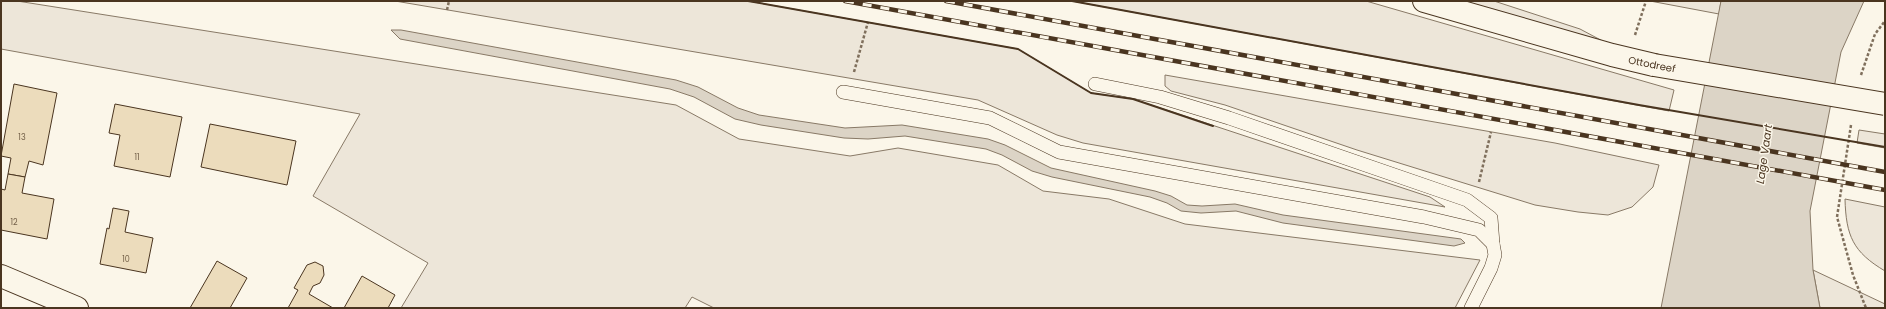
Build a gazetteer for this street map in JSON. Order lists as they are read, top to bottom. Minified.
{"streets":{"street":["Ottodreef"]},"water":["Lage Vaart"],"house_numbers":["13","11","12","10"]}
